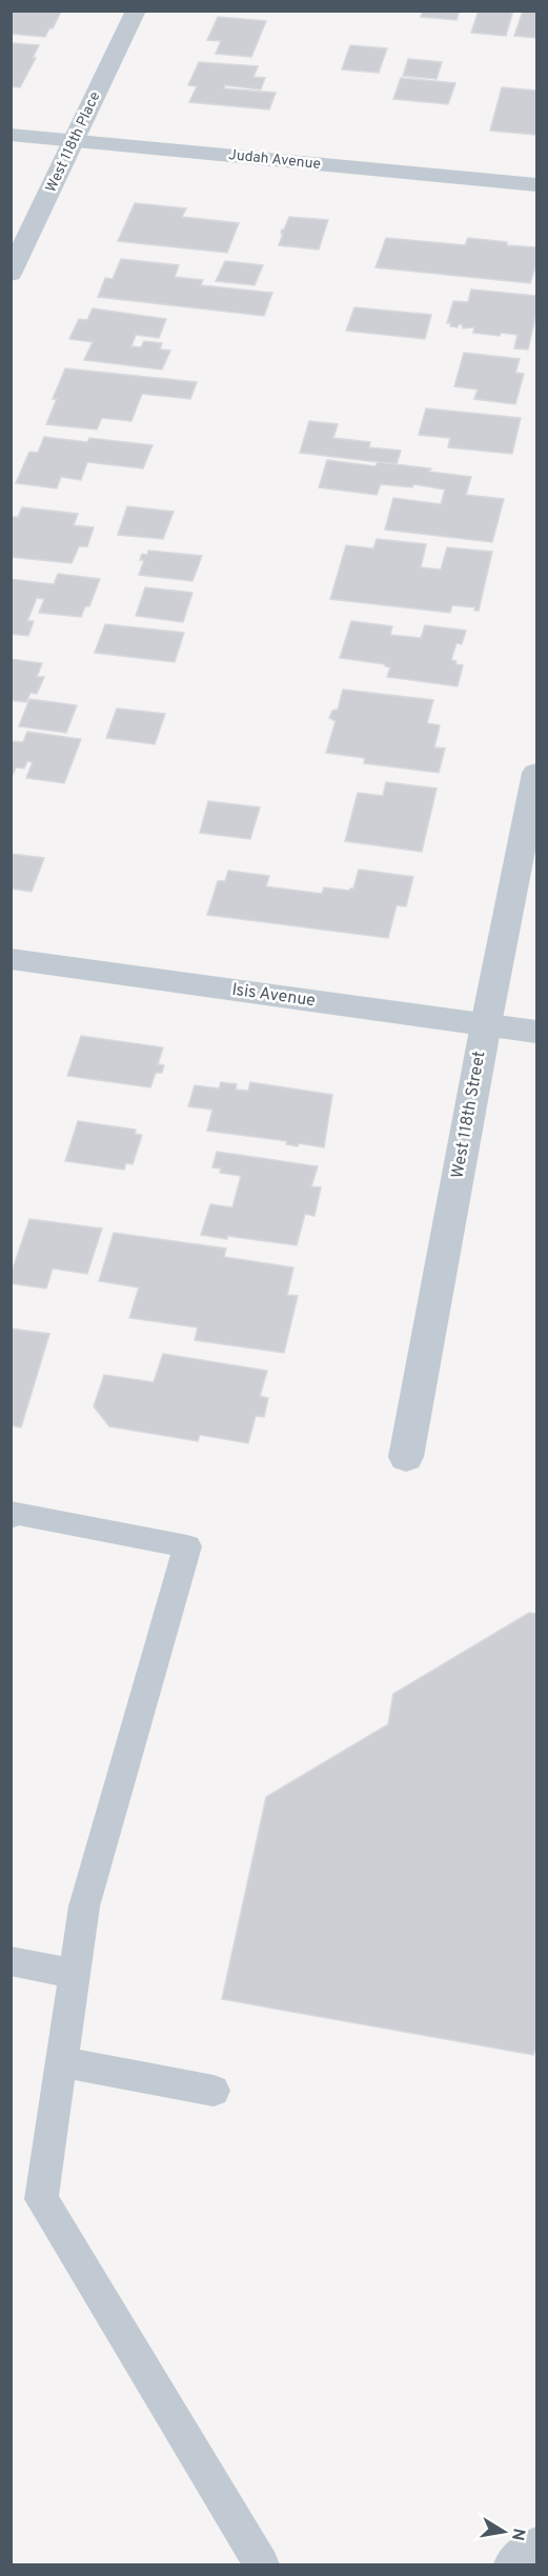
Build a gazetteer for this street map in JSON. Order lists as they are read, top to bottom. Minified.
{"streets":{"street":["West 118th Place","Judah Avenue","Isis Avenue","West 118th Street"]},"crossings":[["West 118th Place","Judah Avenue"],["Isis Avenue","West 118th Street"]],"north":"right"}
